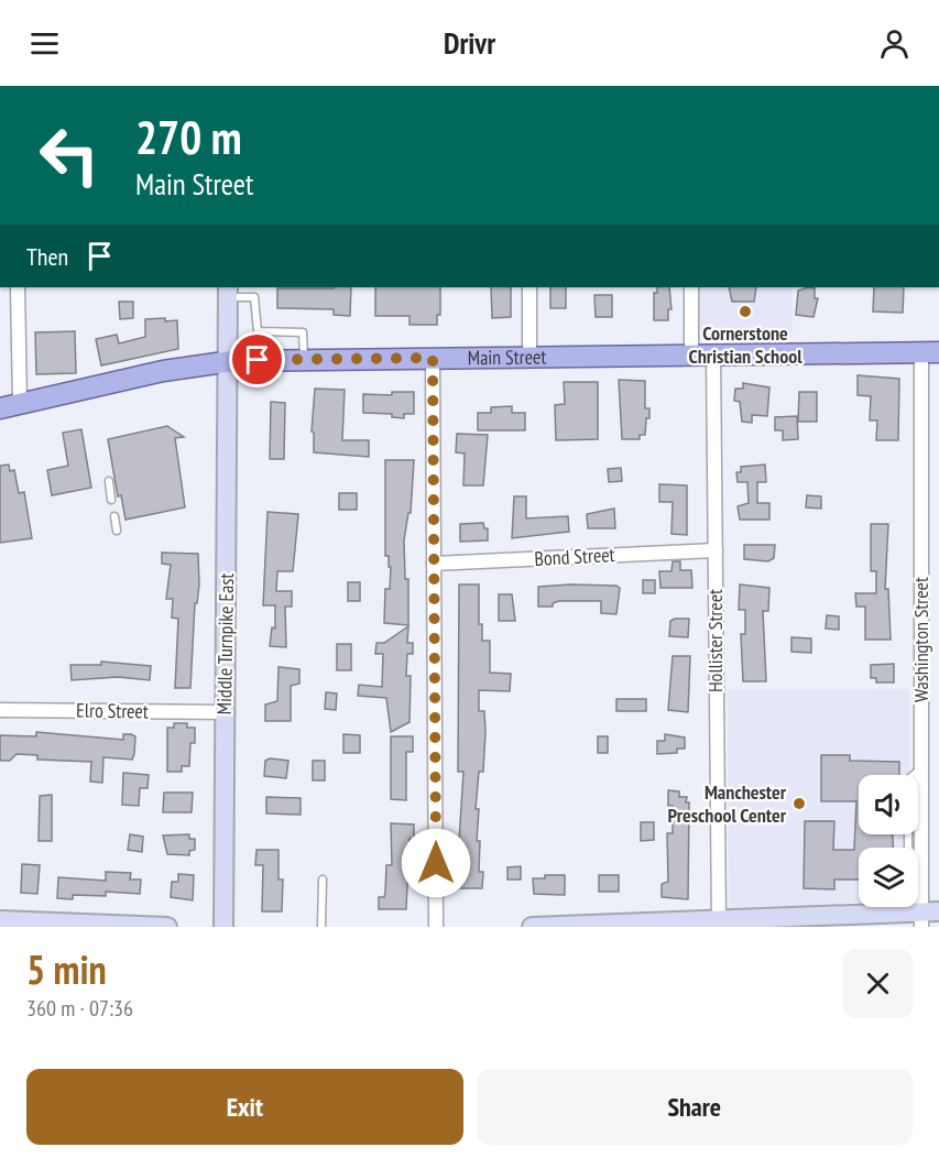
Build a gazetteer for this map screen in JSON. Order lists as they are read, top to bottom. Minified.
{"streets":{"main road":["Main Street","Middle Turnpike East"],"street":["Bond Street","Washington Street","Hollister Street","Elro Street"]},"crossings":[["Main Street","Washington Street"],["Main Street","Hollister Street"],["Main Street","Middle Turnpike East"],["Bond Street","Hollister Street"],["Middle Turnpike East","Elro Street"]],"places":["Cornerstone Christian School","Manchester Preschool Center"],"page":{"header":"Drivr","turn":["270 m","Main Street"],"then":"Then","heading":["5 min","360 m · 07:36"],"buttons":["Exit","Share"]}}
